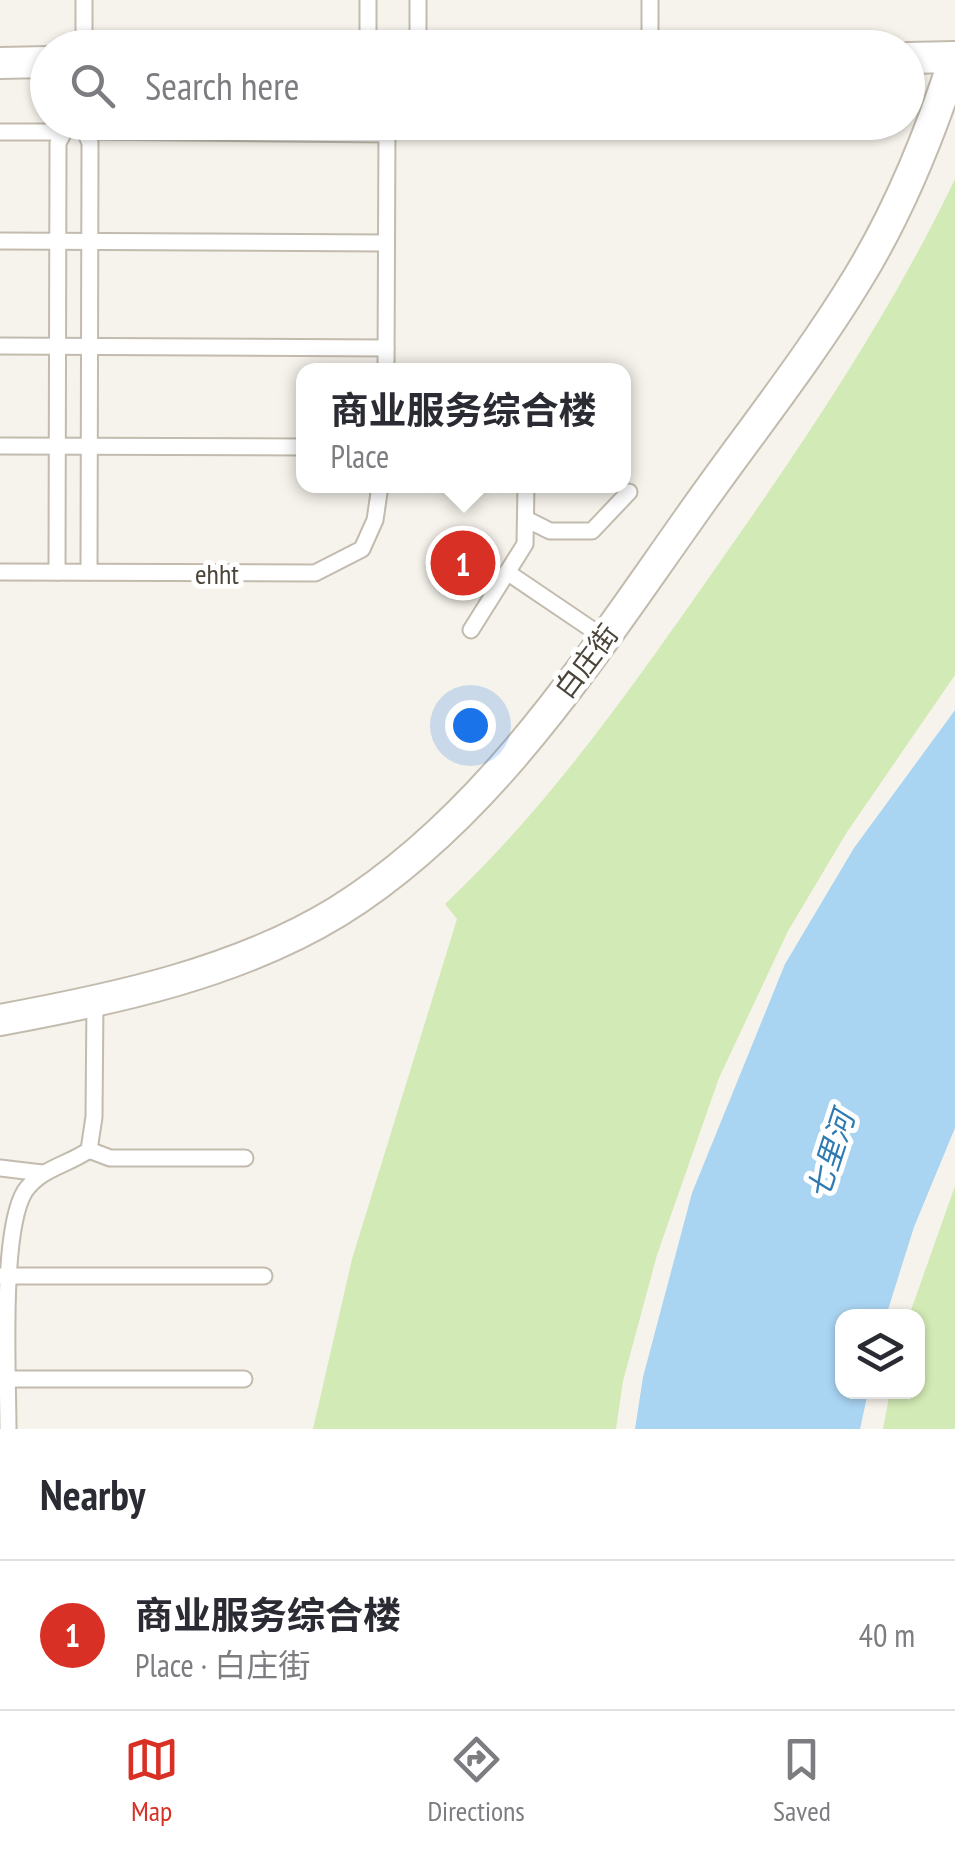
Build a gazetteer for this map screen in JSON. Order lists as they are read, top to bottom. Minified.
{"streets":{"street":["白庄街"],"lane":["ehht"]},"water":["七里河"],"page":{"search":"Search here","popup":["商业服务综合楼","Place"],"pins":"1","heading":"Nearby","list":[{"mark":"1","name":"商业服务综合楼","note":"Place · 白庄街","value":"40 m"}],"nav":["Map","Directions","Saved"]}}
